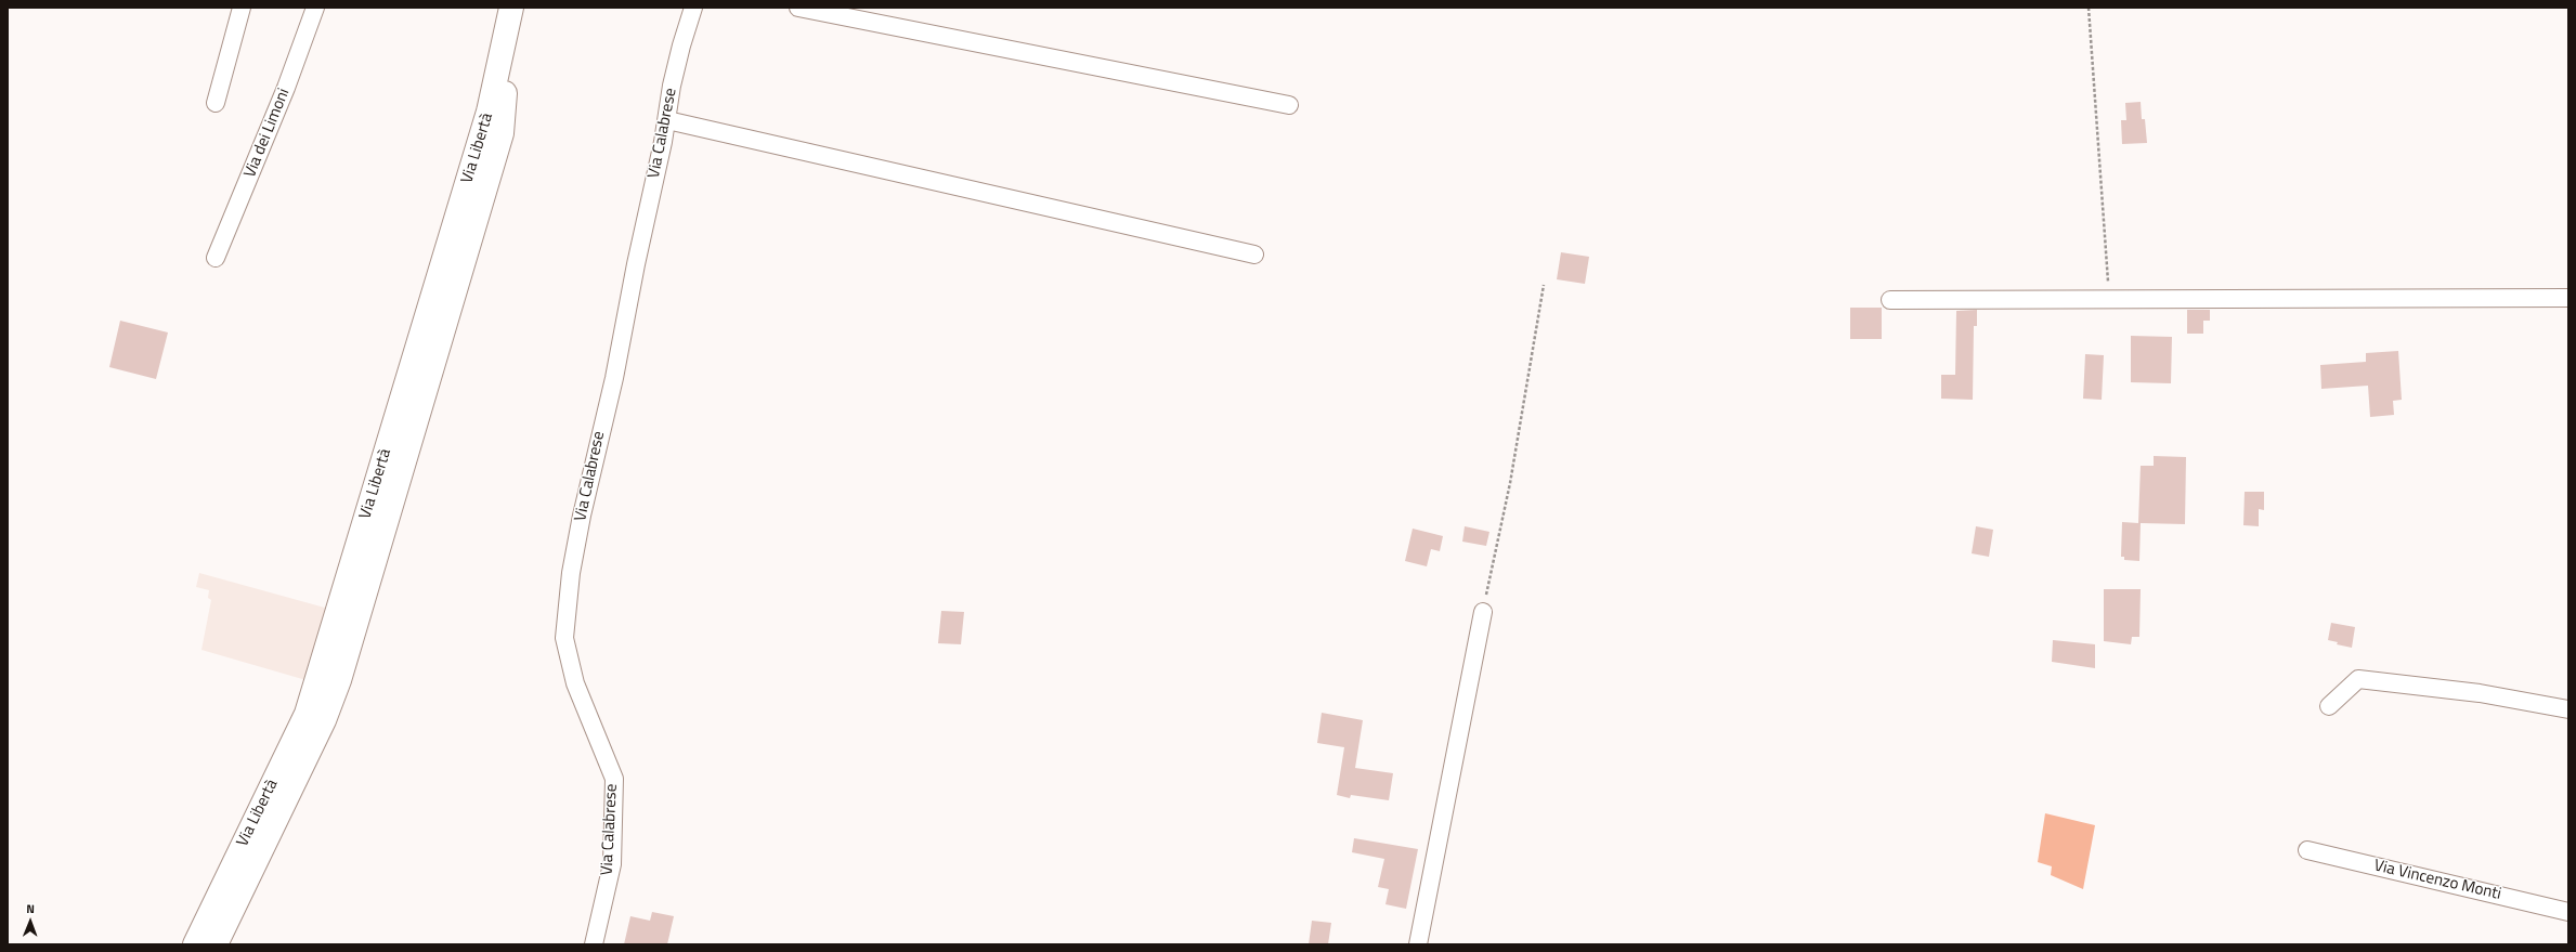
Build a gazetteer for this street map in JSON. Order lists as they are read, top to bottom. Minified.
{"streets":{"street":["Via dei Limoni","Via Calabrese","Via Libertà","Via Vincenzo Monti"]},"north":"top"}
